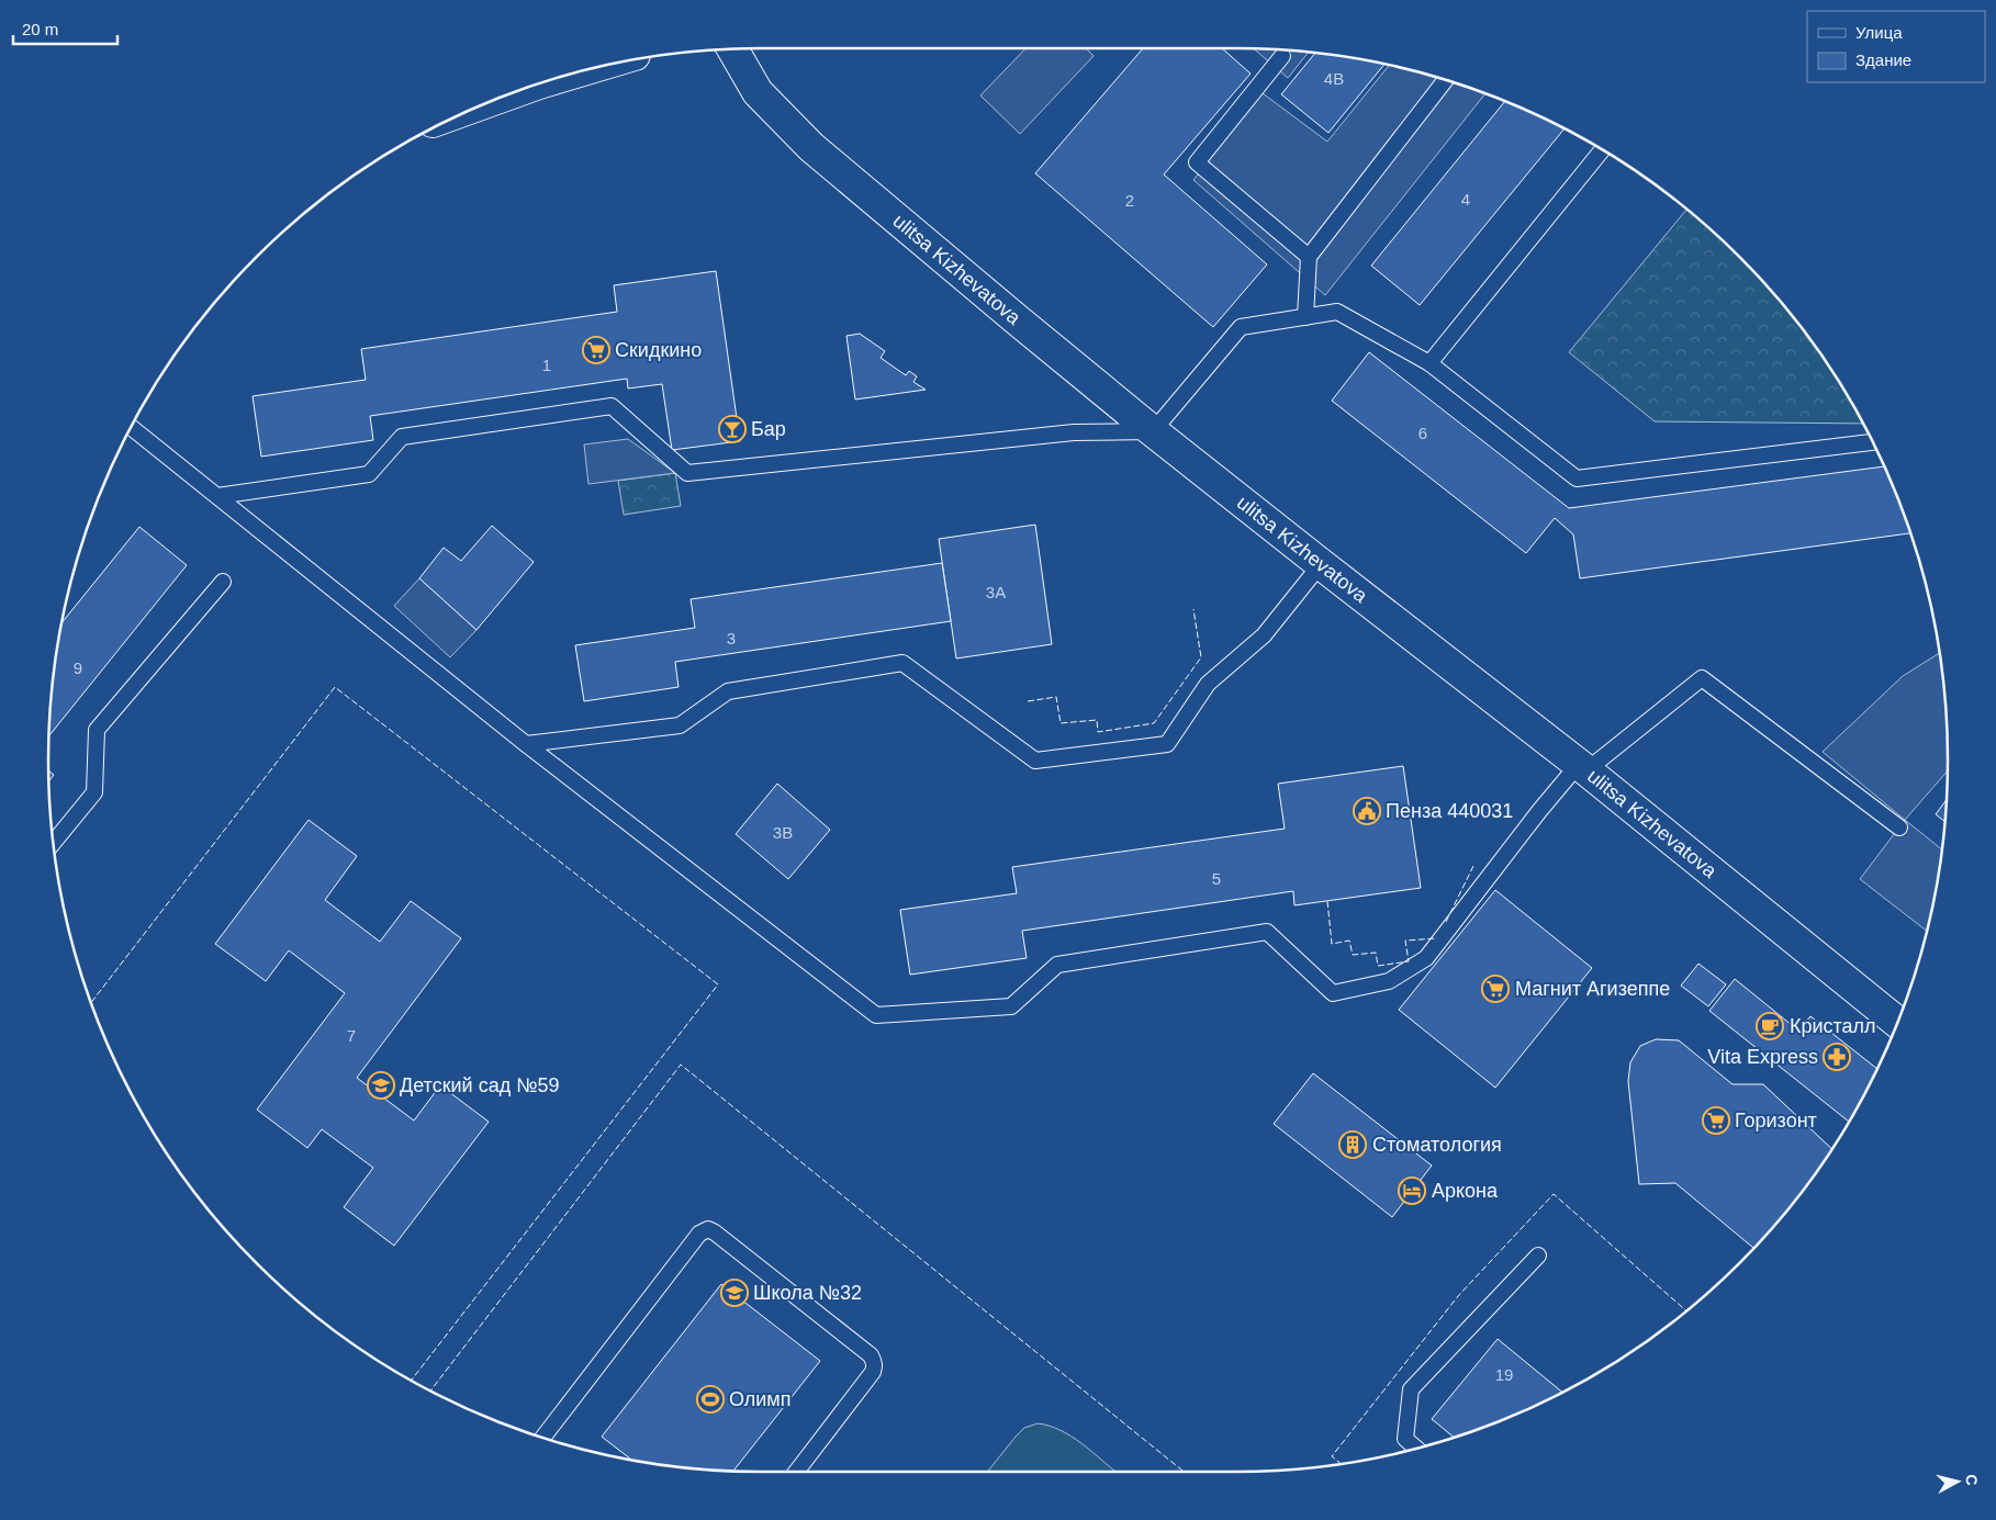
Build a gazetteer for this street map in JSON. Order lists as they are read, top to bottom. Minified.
{"streets":{"main road":["ulitsa Kizhevatova"]},"places":{"supermarket":["Скидкино","Магнит Агизеппе","Горизонт"],"bar":["Бар"],"public building":["Пенза 440031"],"cafe":["Кристалл"],"pharmacy":["Vita Express"],"school or university":["Детский сад №59","Школа №32"],"building":["Стоматология"],"hotel":["Аркона"],"sports":["Олимп"]},"house_numbers":["4В","4","2","1","6","3А","3","9","3В","5","7","19"],"legend":["Улица","Здание"],"scale_bar":"20 m","north":"right"}
